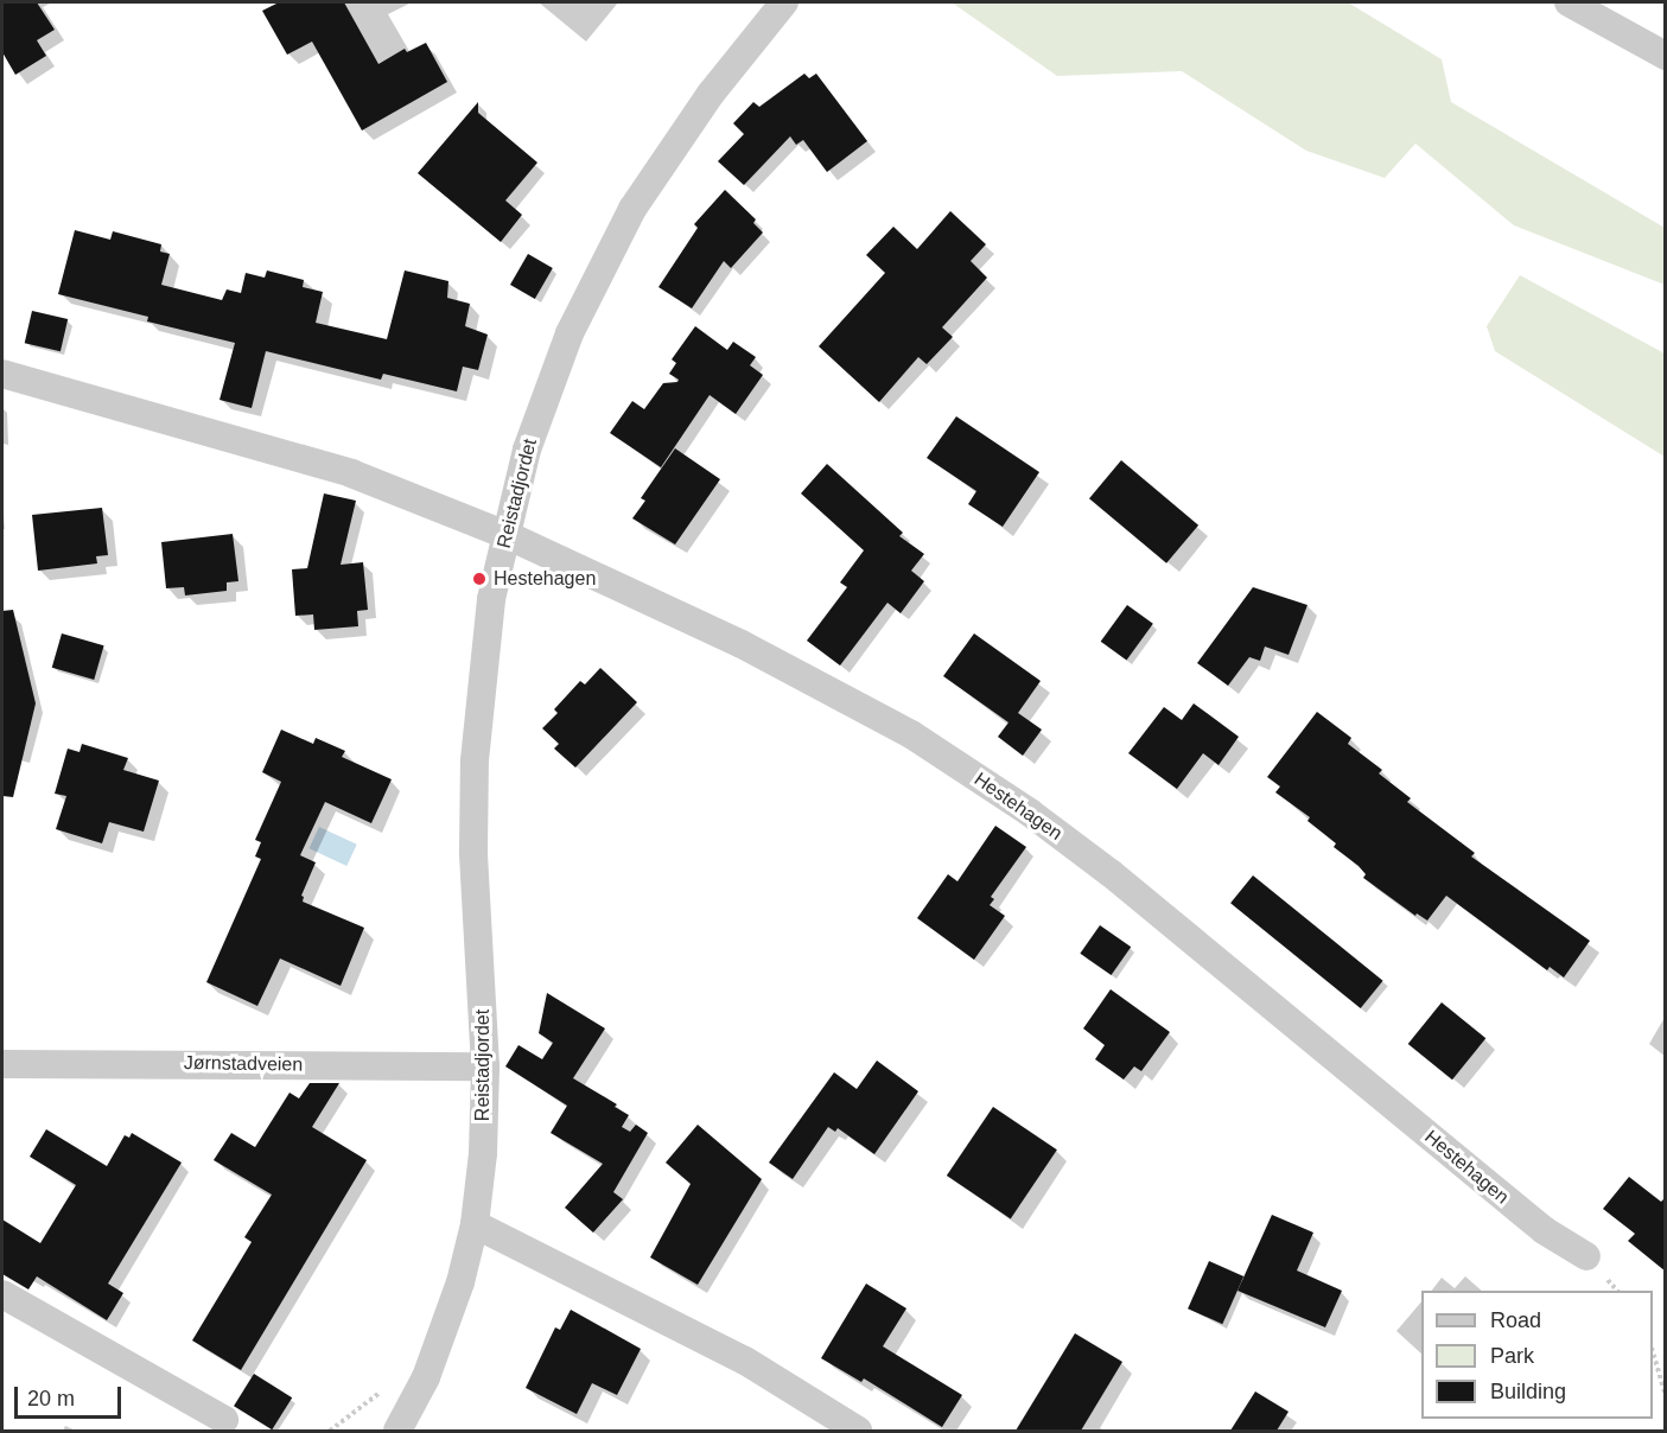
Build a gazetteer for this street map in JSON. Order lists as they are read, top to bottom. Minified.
{"streets":{"street":["Reistadjordet","Hestehagen","Jørnstadveien"]},"crossings":[["Reistadjordet","Hestehagen"],["Reistadjordet","Jørnstadveien"]],"places":["Hestehagen"],"legend":["Road","Park","Building"],"scale_bar":"20 m"}
